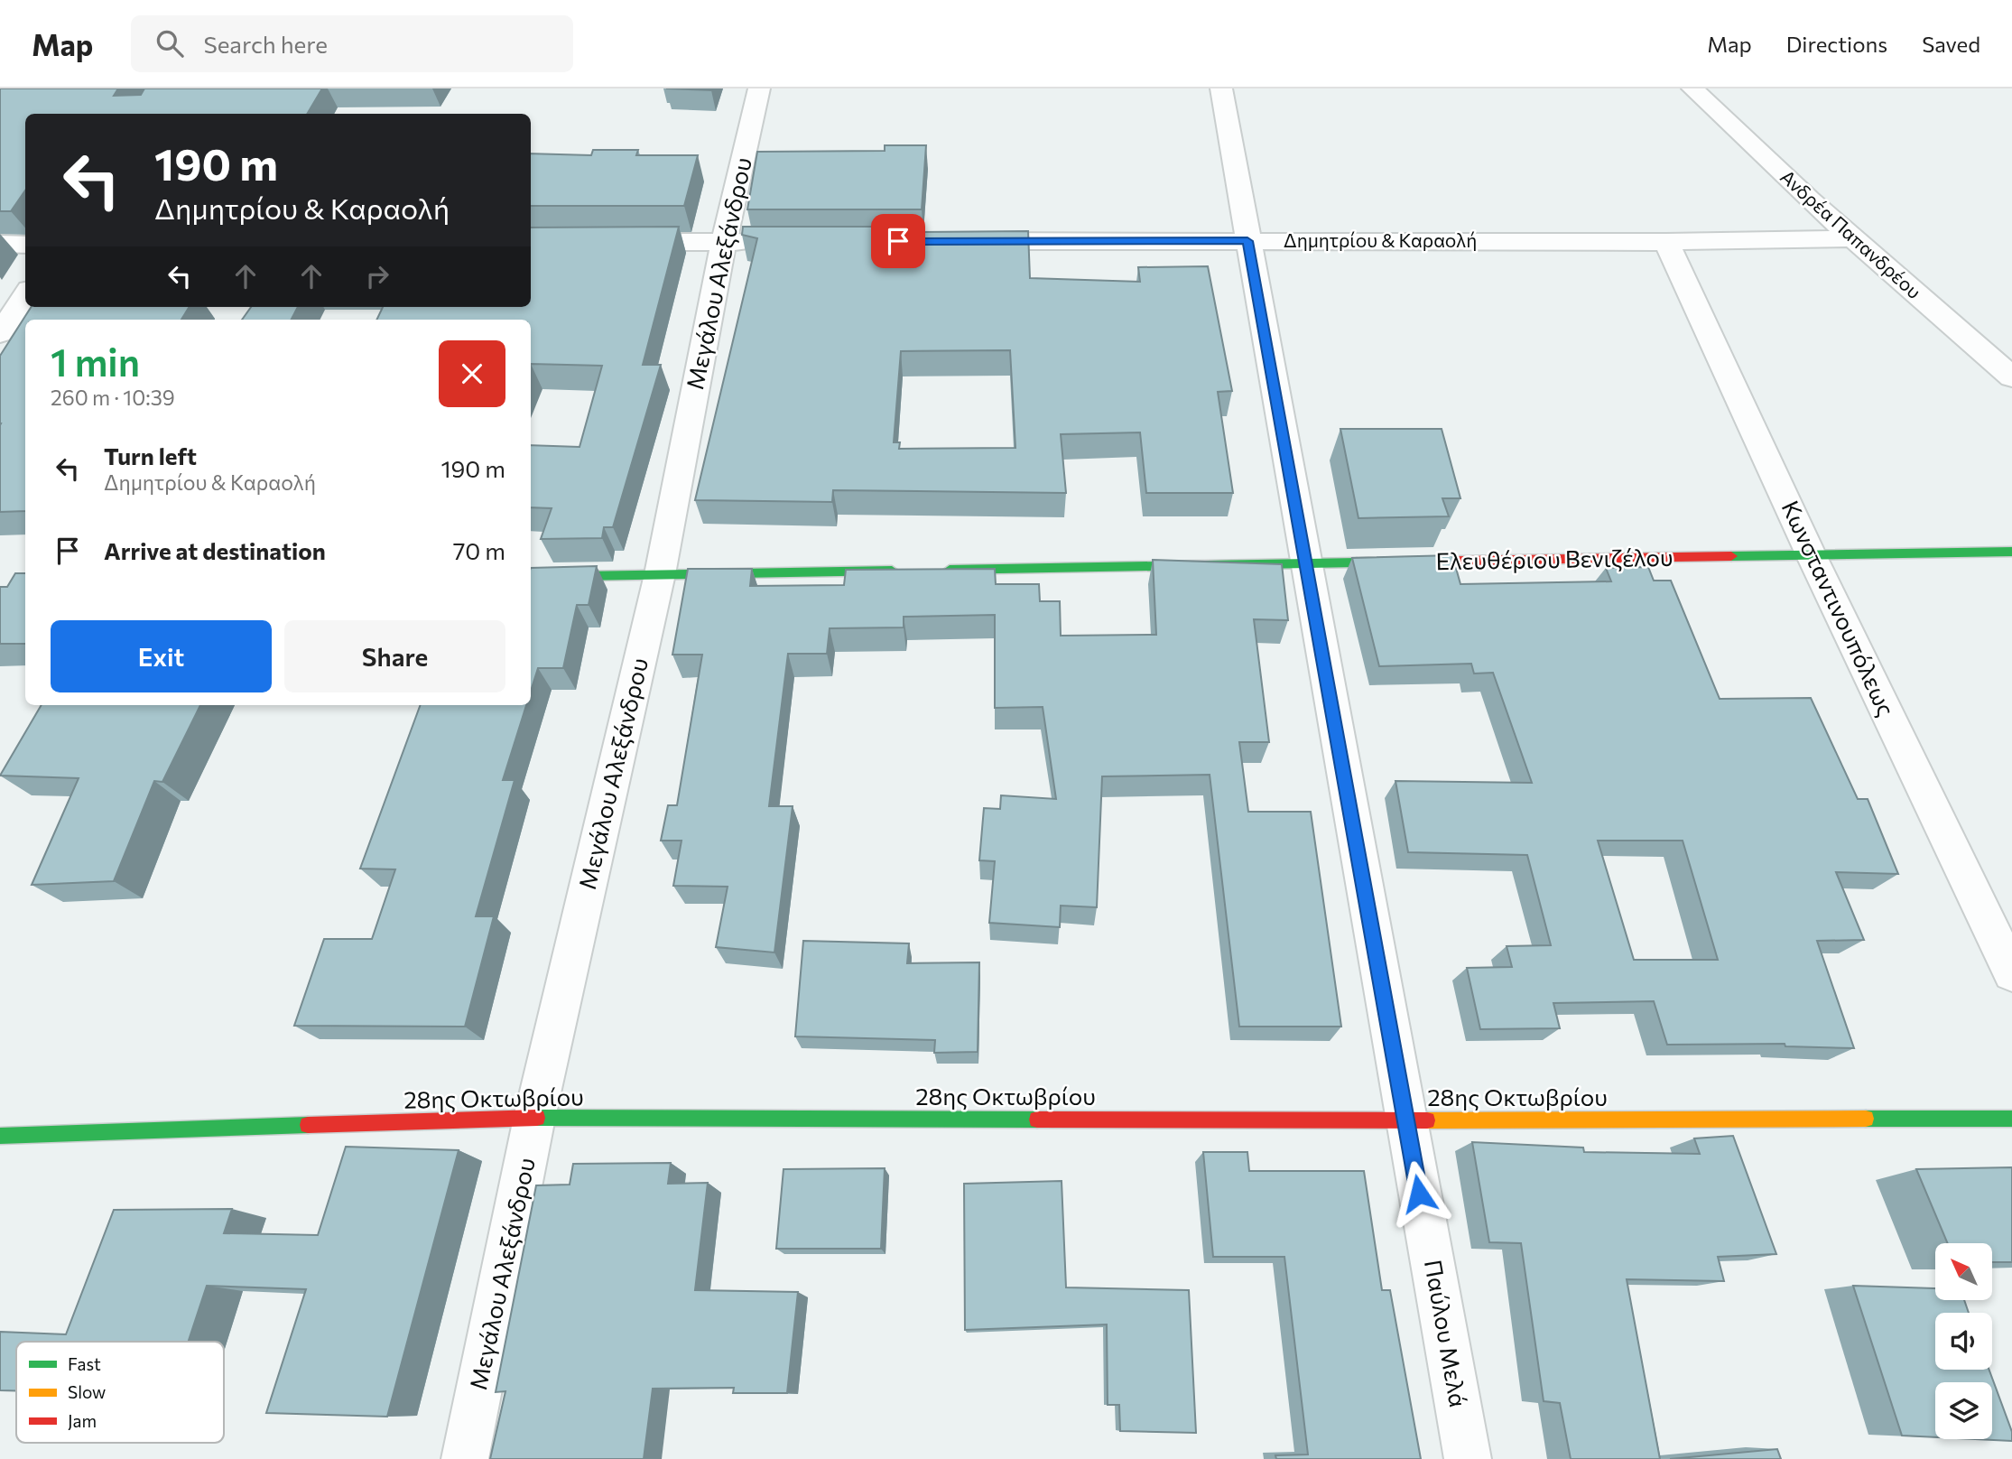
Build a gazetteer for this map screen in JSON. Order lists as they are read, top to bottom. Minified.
{"streets":{"street":["Ανδρέα Παπανδρέου","Δημητρίου & Καραολή","Μεγάλου Αλεξάνδρου","Ελευθέριου Βενιζέλου","Κωνσταντινουπόλεως","28ης Οκτωβρίου","Παύλου Μελά"]},"crossings":[["Ανδρέα Παπανδρέου","Δημητρίου & Καραολή"],["Δημητρίου & Καραολή","Κωνσταντινουπόλεως"],["Δημητρίου & Καραολή","Παύλου Μελά"],["Μεγάλου Αλεξάνδρου","28ης Οκτωβρίου"],["Ελευθέριου Βενιζέλου","Κωνσταντινουπόλεως"],["Ελευθέριου Βενιζέλου","Παύλου Μελά"],["28ης Οκτωβρίου","Παύλου Μελά"]],"legend":["Fast","Slow","Jam"],"north":"top left","page":{"header":"Map","search":"Search here","nav":["Map","Directions","Saved"],"turn":["190 m","Δημητρίου & Καραολή"],"heading":["1 min","260 m · 10:39"],"list":[{"name":"Turn left","note":"Δημητρίου & Καραολή","value":"190 m"},{"name":"Arrive at destination","value":"70 m"}],"buttons":["Exit","Share"]}}
